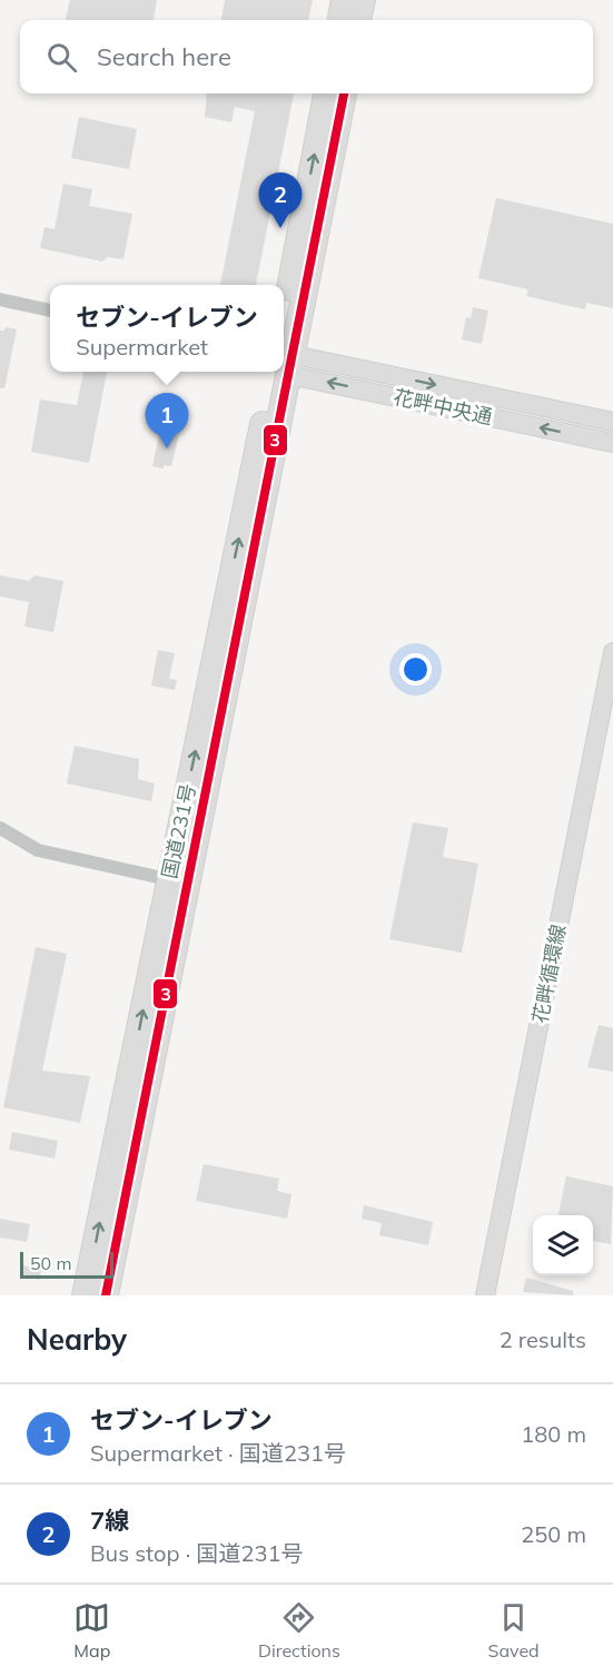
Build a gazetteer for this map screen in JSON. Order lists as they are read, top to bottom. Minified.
{"streets":{"highway":["国道231号"],"street":["花畔中央通","花畔循環線"]},"lines":["transit line 3"],"scale_bar":"50 m","page":{"search":"Search here","pins":["2","1"],"popup":["セブン-イレブン","Supermarket"],"scale":"50 m","heading":["Nearby","2 results"],"list":[{"mark":"1","name":"セブン-イレブン","note":"Supermarket · 国道231号","value":"180 m"},{"mark":"2","name":"7線","note":"Bus stop · 国道231号","value":"250 m"}],"nav":["Map","Directions","Saved"]}}
